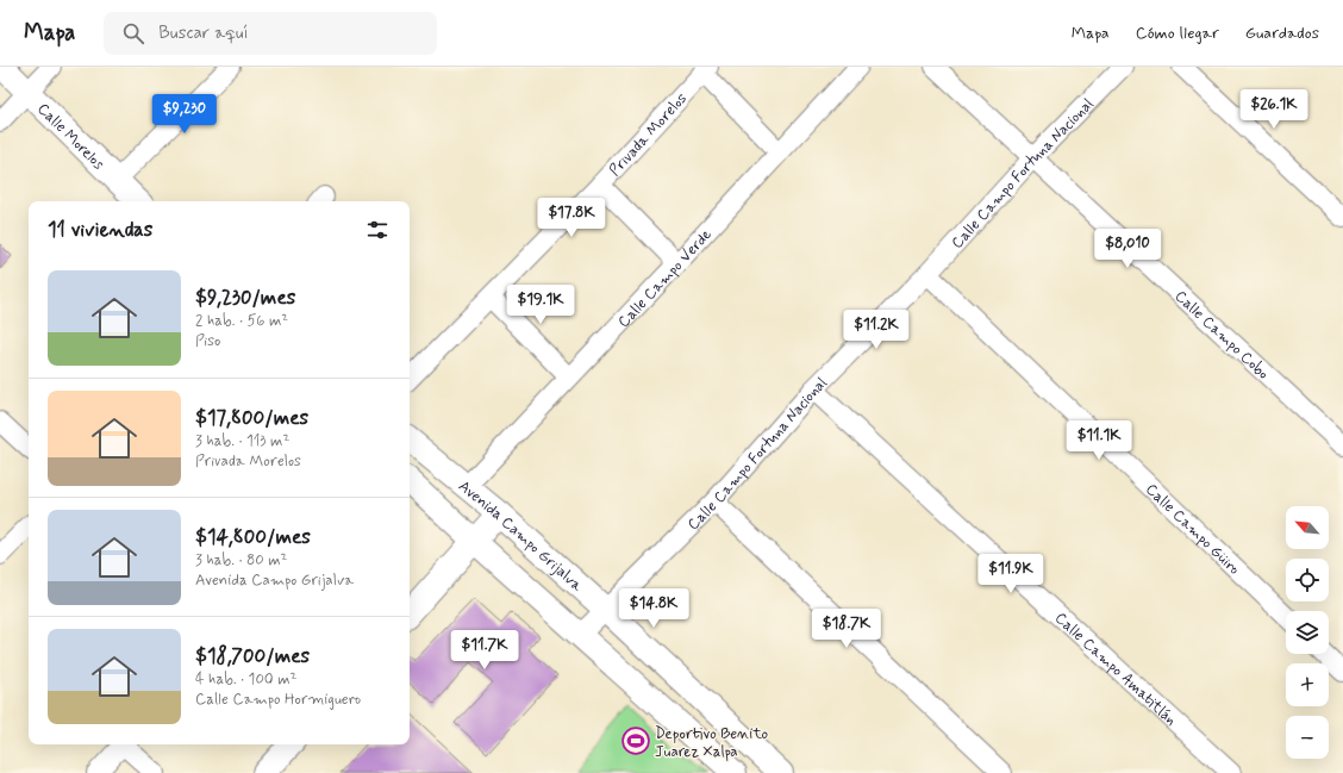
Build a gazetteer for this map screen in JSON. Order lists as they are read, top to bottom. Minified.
{"streets":{"street":["Privada Morelos","Calle Morelos","Calle Campo Fortuna Nacional","Calle Campo Verde","Calle Campo Cobo","Calle Campo Güiro","Avenida Campo Grijalva","Calle Campo Amatitlán"]},"crossings":[["Calle Campo Fortuna Nacional","Calle Campo Cobo"],["Calle Campo Fortuna Nacional","Calle Campo Güiro"],["Calle Campo Fortuna Nacional","Avenida Campo Grijalva"],["Calle Campo Fortuna Nacional","Calle Campo Amatitlán"],["Calle Campo Verde","Avenida Campo Grijalva"]],"places":{"sports":["Deportivo Benito Juarez Xalpa"]},"north":"top left","page":{"header":"Mapa","search":"Buscar aquí","nav":["Mapa","Cómo llegar","Guardados"],"price":["$26.1K","$9,230","$17.8K","$8,010","$19.1K","$11.2K","$11.1K","$11.9K","$14.8K","$18.7K","$11.7K"],"heading":"11 viviendas","list":[{"name":"$9,230/mes","note":"2 hab. · 56 m² · Piso"},{"name":"$17,800/mes","note":"3 hab. · 113 m² · Privada Morelos"},{"name":"$14,800/mes","note":"3 hab. · 80 m² · Avenida Campo Grijalva"},{"name":"$18,700/mes","note":"4 hab. · 100 m² · Calle Campo Hormiguero"}],"map_buttons":["+","−"]}}
